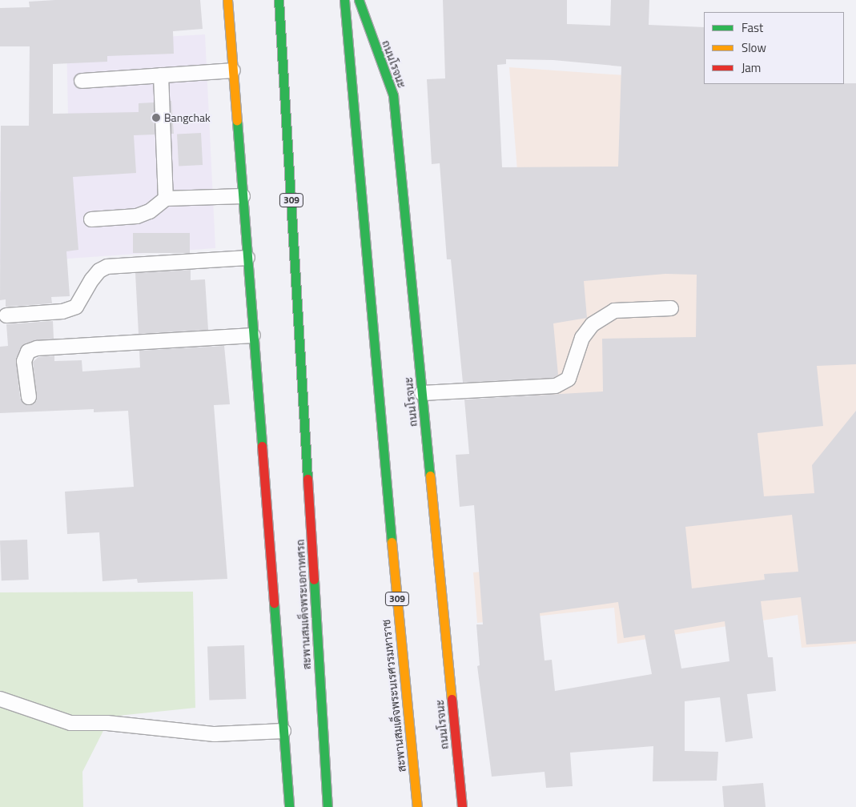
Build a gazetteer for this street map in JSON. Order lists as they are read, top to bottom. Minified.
{"streets":{"main road":["ถนนโรจนะ","309","สะพานสมเด็จพระเอกาทศรถ","สะพานสมเด็จพระนเรศวรมหาราช"]},"crossings":[["309","สะพานสมเด็จพระเอกาทศรถ"]],"places":["Bangchak"],"legend":["Fast","Slow","Jam"]}
